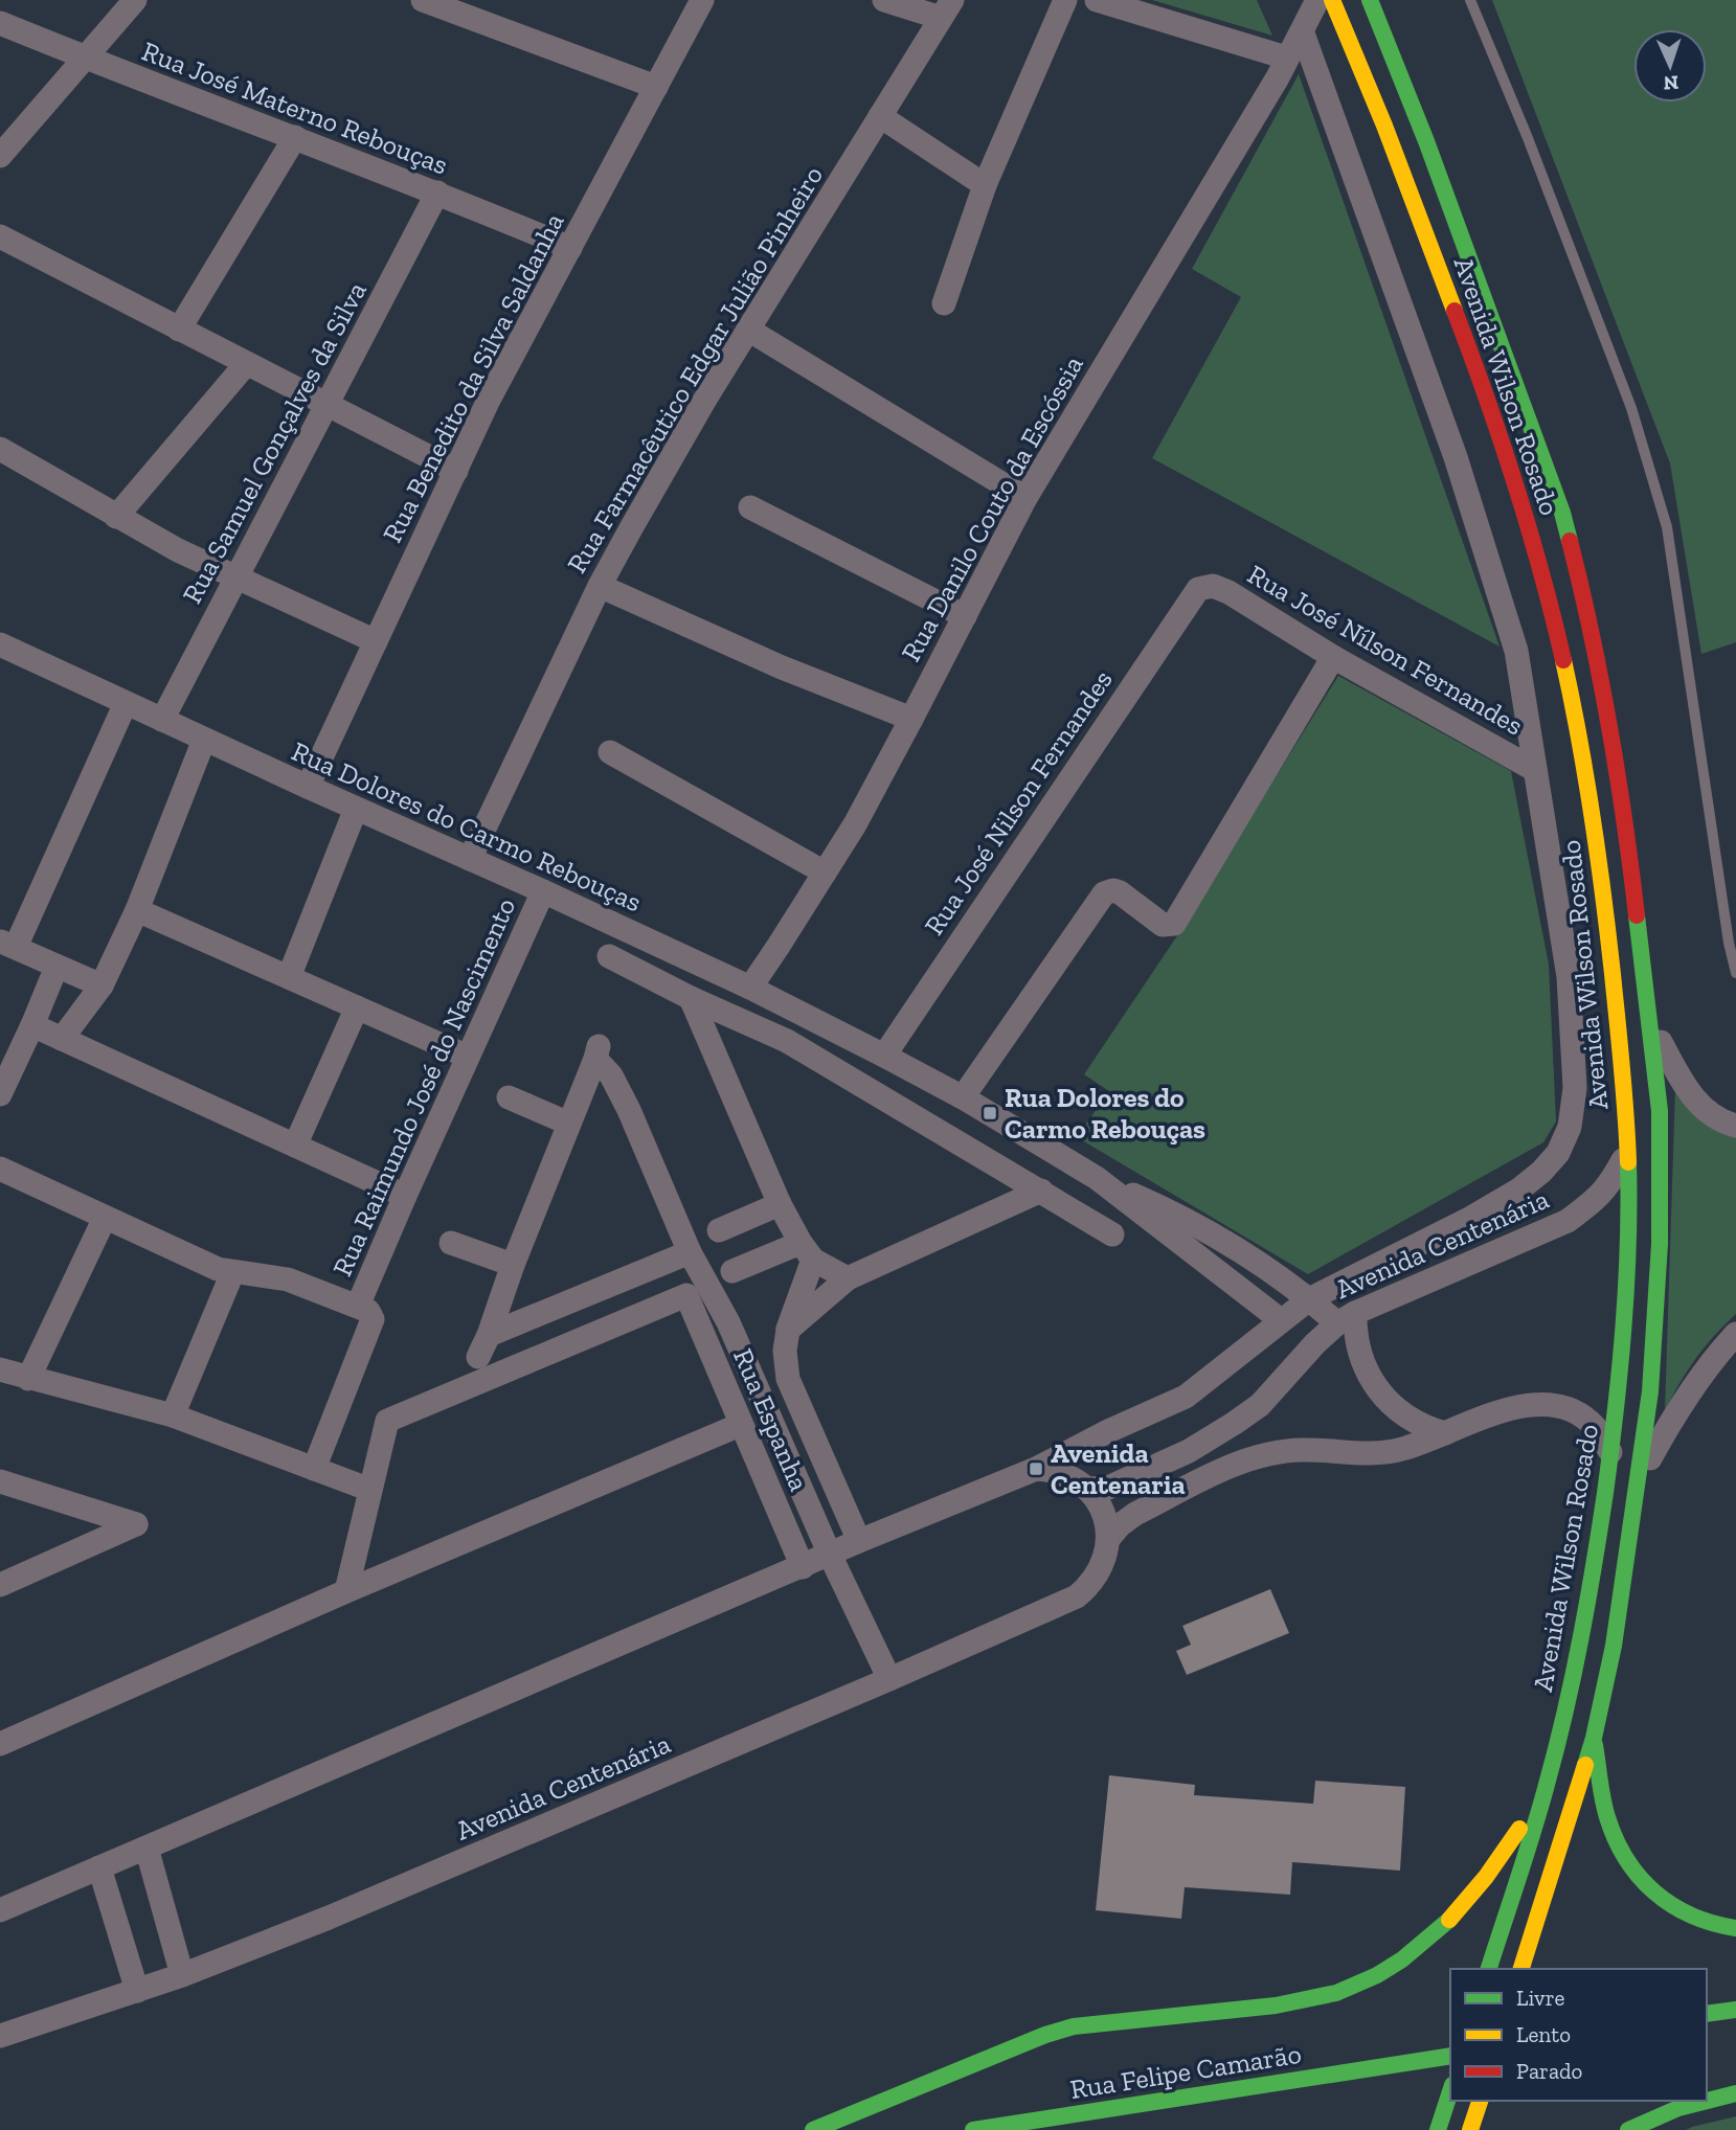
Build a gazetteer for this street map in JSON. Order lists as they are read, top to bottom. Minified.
{"streets":{"main road":["Avenida Wilson Rosado","Rua Felipe Camarão"],"street":["Rua José Materno Rebouças","Rua Farmacêutico Edgar Julião Pinheiro","Rua Benedito da Silva Saldanha","Rua Samuel Gonçalves da Silva","Rua Danilo Couto da Escóssia","Rua José Nílson Fernandes","Rua José Nilson Fernandes","Rua Dolores do Carmo Rebouças","Rua Raimundo José do Nascimento","Avenida Centenária","Rua Espanha"]},"crossings":[["Rua José Materno Rebouças","Rua Benedito da Silva Saldanha"],["Rua José Materno Rebouças","Rua Samuel Gonçalves da Silva"],["Rua Farmacêutico Edgar Julião Pinheiro","Rua Dolores do Carmo Rebouças"],["Rua Benedito da Silva Saldanha","Rua Dolores do Carmo Rebouças"],["Avenida Wilson Rosado","Avenida Centenária"],["Rua Samuel Gonçalves da Silva","Rua Dolores do Carmo Rebouças"],["Rua Danilo Couto da Escóssia","Rua Dolores do Carmo Rebouças"],["Rua Danilo Couto da Escóssia","Avenida Centenária"],["Rua José Nílson Fernandes","Rua José Nilson Fernandes"],["Rua José Nílson Fernandes","Avenida Centenária"],["Rua José Nilson Fernandes","Rua Dolores do Carmo Rebouças"],["Rua Dolores do Carmo Rebouças","Rua Raimundo José do Nascimento"],["Rua Dolores do Carmo Rebouças","Avenida Centenária"],["Avenida Centenária","Rua Espanha"]],"places":{"transit":["Rua Dolores do Carmo Rebouças","Avenida Centenaria"]},"legend":["Livre","Lento","Parado"],"north":"bottom"}
